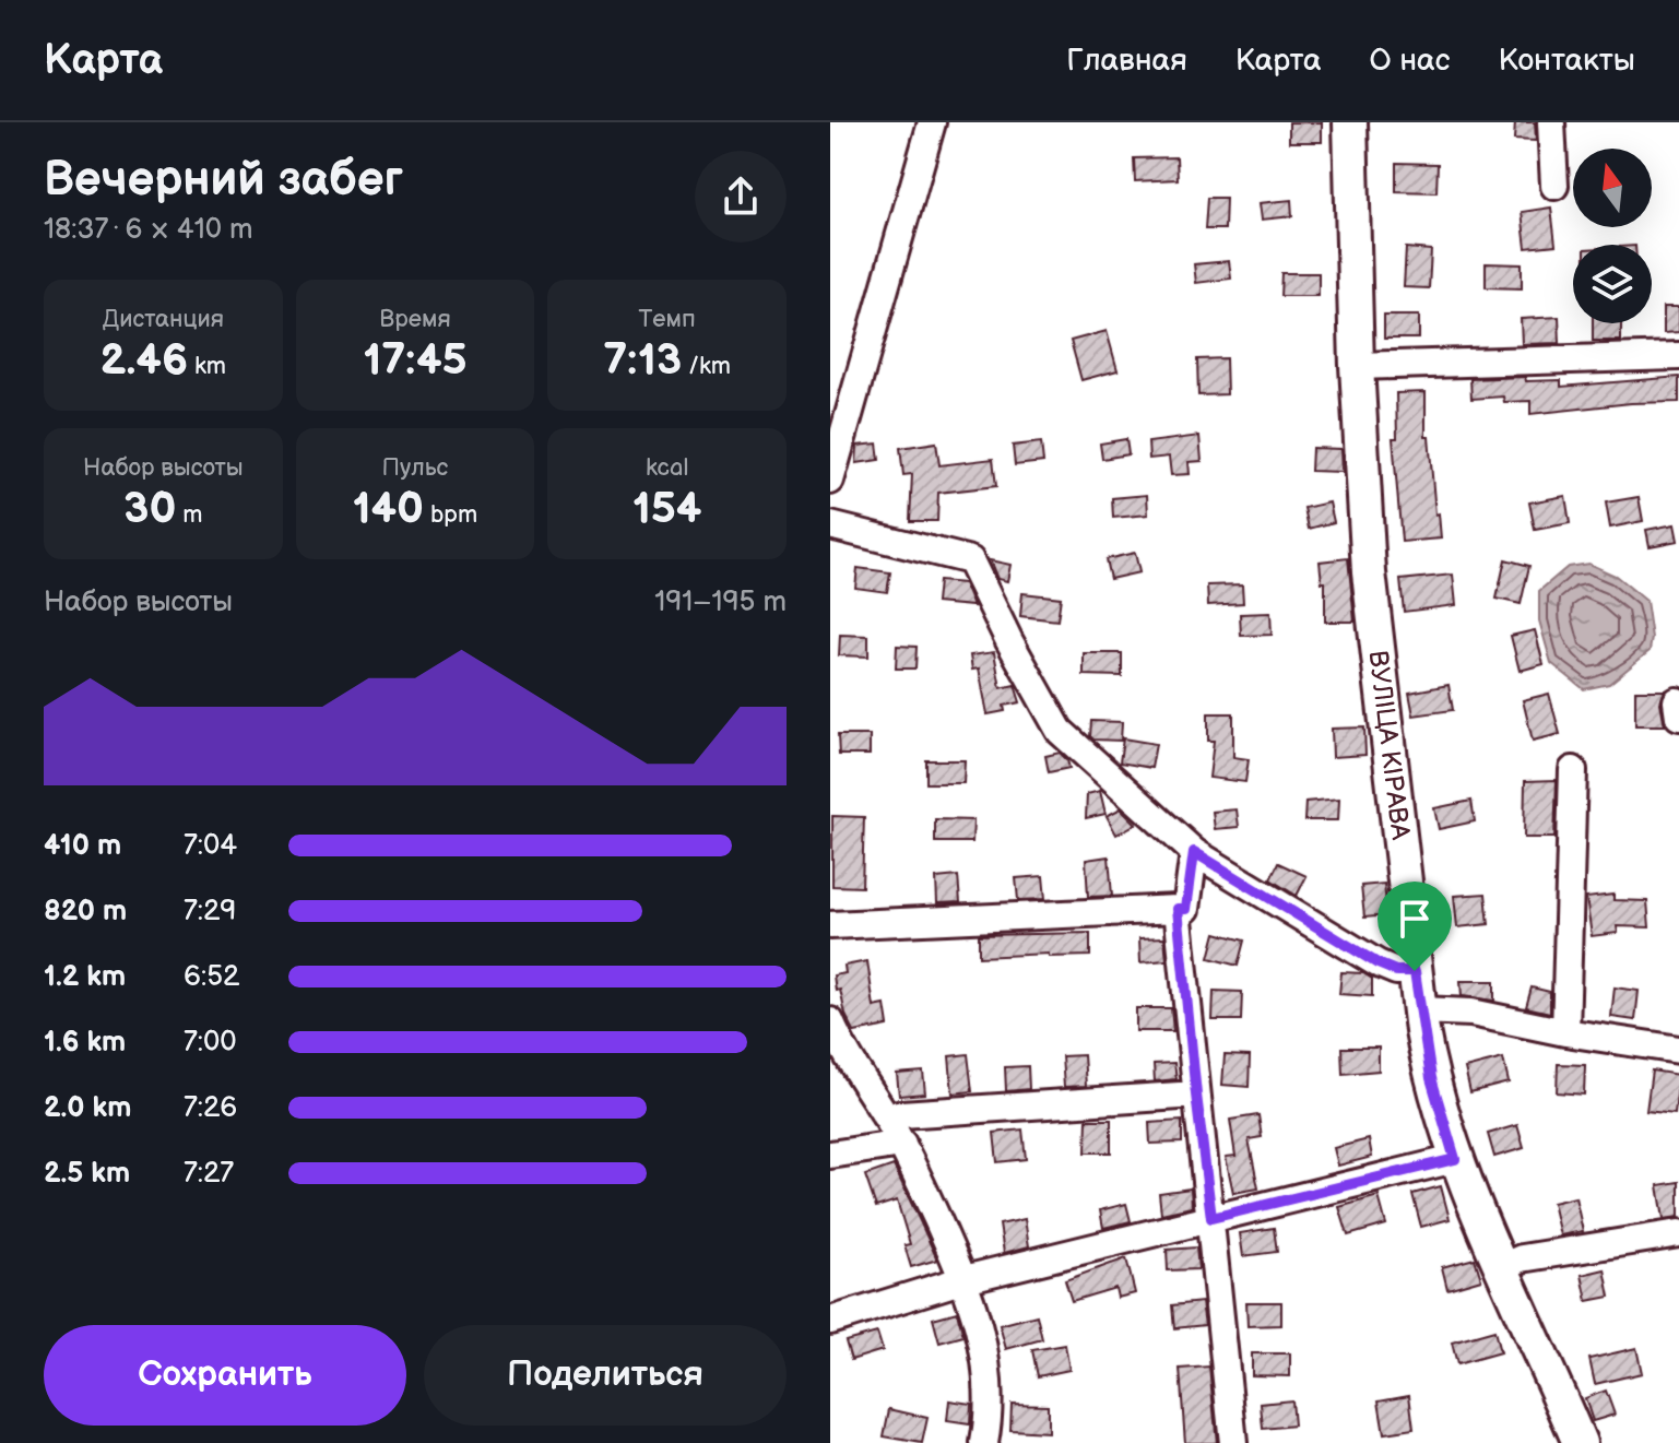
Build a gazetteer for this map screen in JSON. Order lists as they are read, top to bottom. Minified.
{"streets":{"main road":["ВУЛІЦА КІРАВА"]},"north":"top","page":{"header":"Карта","nav":["Главная","Карта","О нас","Контакты"],"heading":["Вечерний забег","18:37 · 6 × 410 m"],"stats":[["Дистанция","2.46 km"],["Время","17:45"],["Темп","7:13 /km"],["Набор высоты","30 m"],["Пульс","140 bpm"],["kcal","154"]],"chart":["Набор высоты","191–195 m"],"list":[{"name":"410 m","note":"7:04"},{"name":"820 m","note":"7:29"},{"name":"1.2 km","note":"6:52"},{"name":"1.6 km","note":"7:00"},{"name":"2.0 km","note":"7:26"},{"name":"2.5 km","note":"7:27"}],"buttons":["Сохранить","Поделиться"]}}
